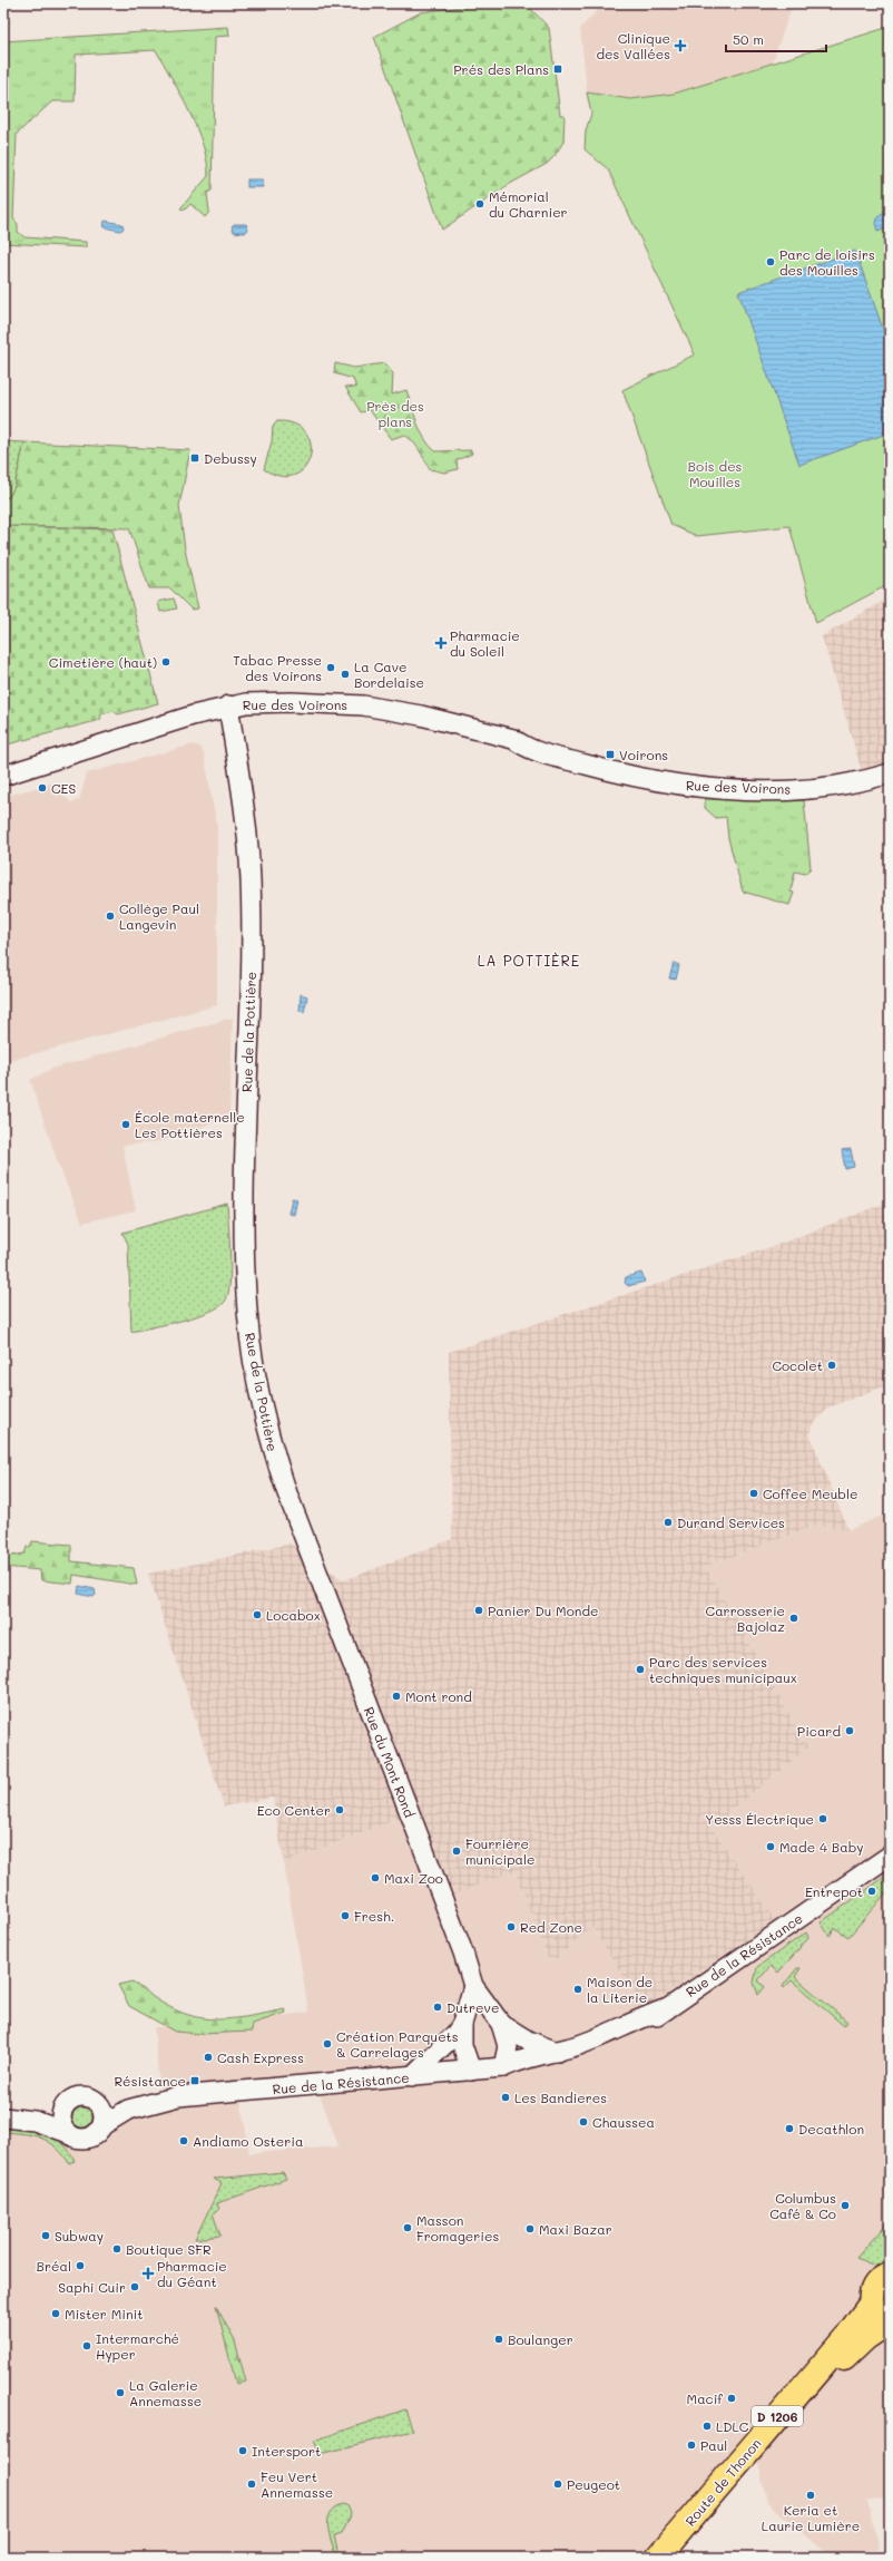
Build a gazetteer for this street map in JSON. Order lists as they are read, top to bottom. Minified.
{"streets":{"main road":["D 1206","Route de Thonon"],"street":["Rue des Voirons","Rue de la Pottière","Rue du Mont Rond","Rue de la Résistance"]},"crossings":[["Rue des Voirons","Rue de la Pottière"],["Rue de la Pottière","Rue du Mont Rond"],["Rue du Mont Rond","Rue de la Résistance"]],"districts":["LA POTTIÈRE"],"parks":["Près des plans","Bois des Mouilles"],"places":{"health":["Clinique des Vallées","Pharmacie du Soleil","Pharmacie du Géant"],"transit":["Prés des Plans","Debussy","Voirons","Résistance"],"other":["Mémorial du Charnier","Parc de loisirs des Mouilles","Cimetière (haut)","Tabac Presse des Voirons","La Cave Bordelaise","CES","Collège Paul Langevin","École maternelle Les Pottières","Cocolet","Coffee Meuble","Durand Services","Panier Du Monde","Locabox","Carrosserie Bajolaz","Parc des services techniques municipaux","Mont rond","Picard","Eco Center","Yesss Électrique","Made 4 Baby","Fourrière municipale","Maxi Zoo","Entrepot","Fresh.","Red Zone","Maison de la Literie","Dutreve","Création Parquets & Carrelages","Cash Express","Les Bandieres","Chaussea","Decathlon","Andiamo Osteria","Columbus Café & Co","Masson Fromageries","Maxi Bazar","Subway","Boutique SFR","Bréal","Saphi Cuir","Mister Minit","Boulanger","Intermarché Hyper","La Galerie Annemasse","Macif","LDLC","Paul","Intersport","Feu Vert Annemasse","Peugeot","Keria et Laurie Lumière"]},"scale_bar":"50 m"}
